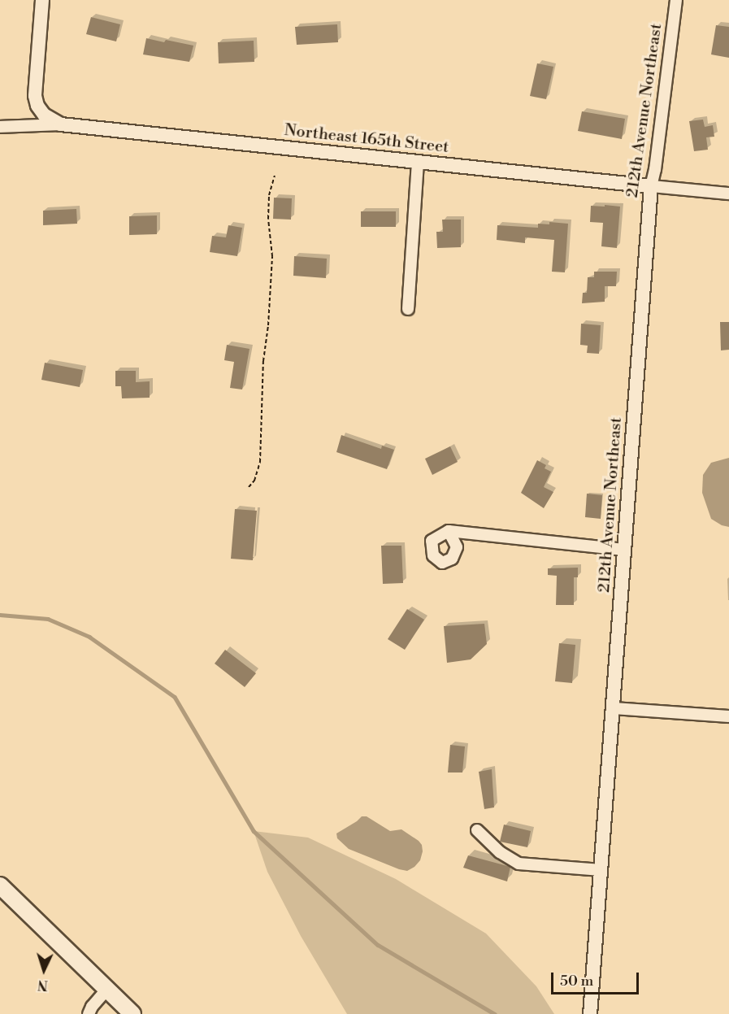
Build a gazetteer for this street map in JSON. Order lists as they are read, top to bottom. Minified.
{"streets":{"street":["212th Avenue Northeast","Northeast 165th Street"]},"crossings":[["212th Avenue Northeast","Northeast 165th Street"]],"scale_bar":"50 m","north":"bottom"}
